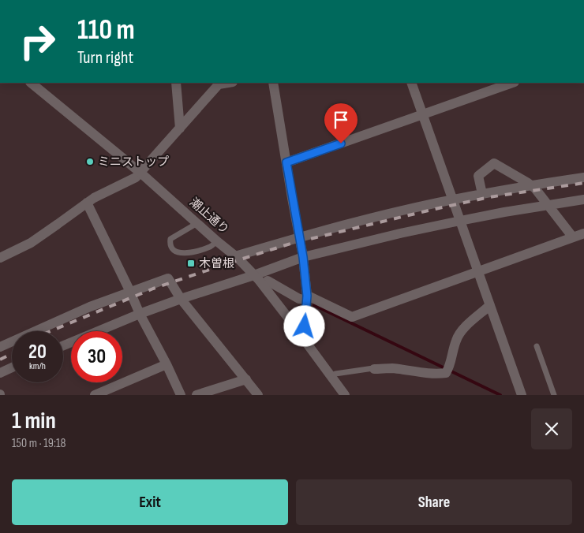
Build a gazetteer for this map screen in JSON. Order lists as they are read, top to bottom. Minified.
{"streets":{"street":["潮止通り"]},"places":{"other":["ミニストップ"],"transit":["木曽根"]},"page":{"turn":["110 m","Turn right"],"speed":"20 km/h","limit":"30","heading":["1 min","150 m · 19:18"],"buttons":["Exit","Share"]}}
